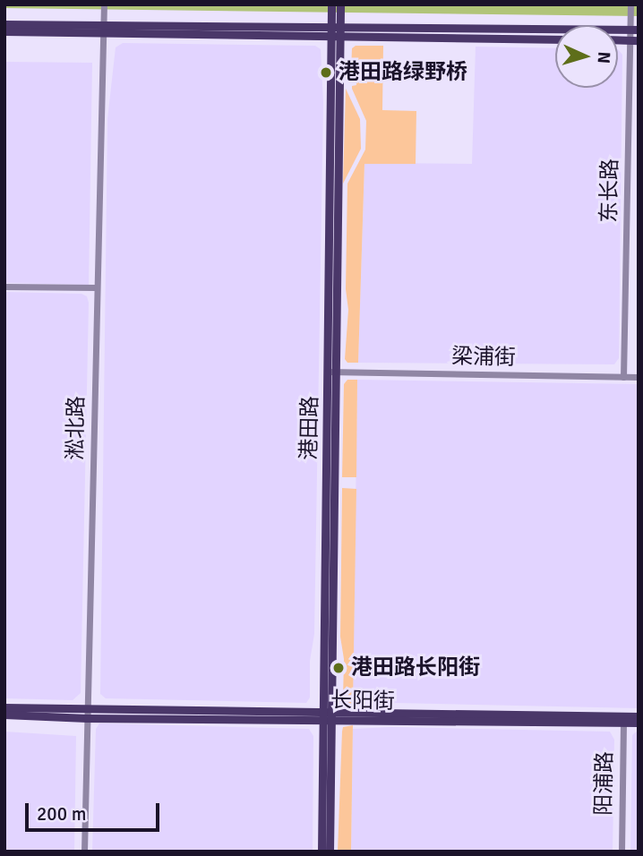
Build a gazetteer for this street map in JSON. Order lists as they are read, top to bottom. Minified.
{"streets":{"main road":["港田路","长阳街"],"street":["东长路","梁浦街","淞北路","阳浦路"]},"crossings":[["东长路","梁浦街"],["梁浦街","港田路"],["淞北路","长阳街"],["港田路","长阳街"],["长阳街","阳浦路"]],"places":["港田路绿野桥","港田路长阳街"],"scale_bar":"200 m","north":"right"}
